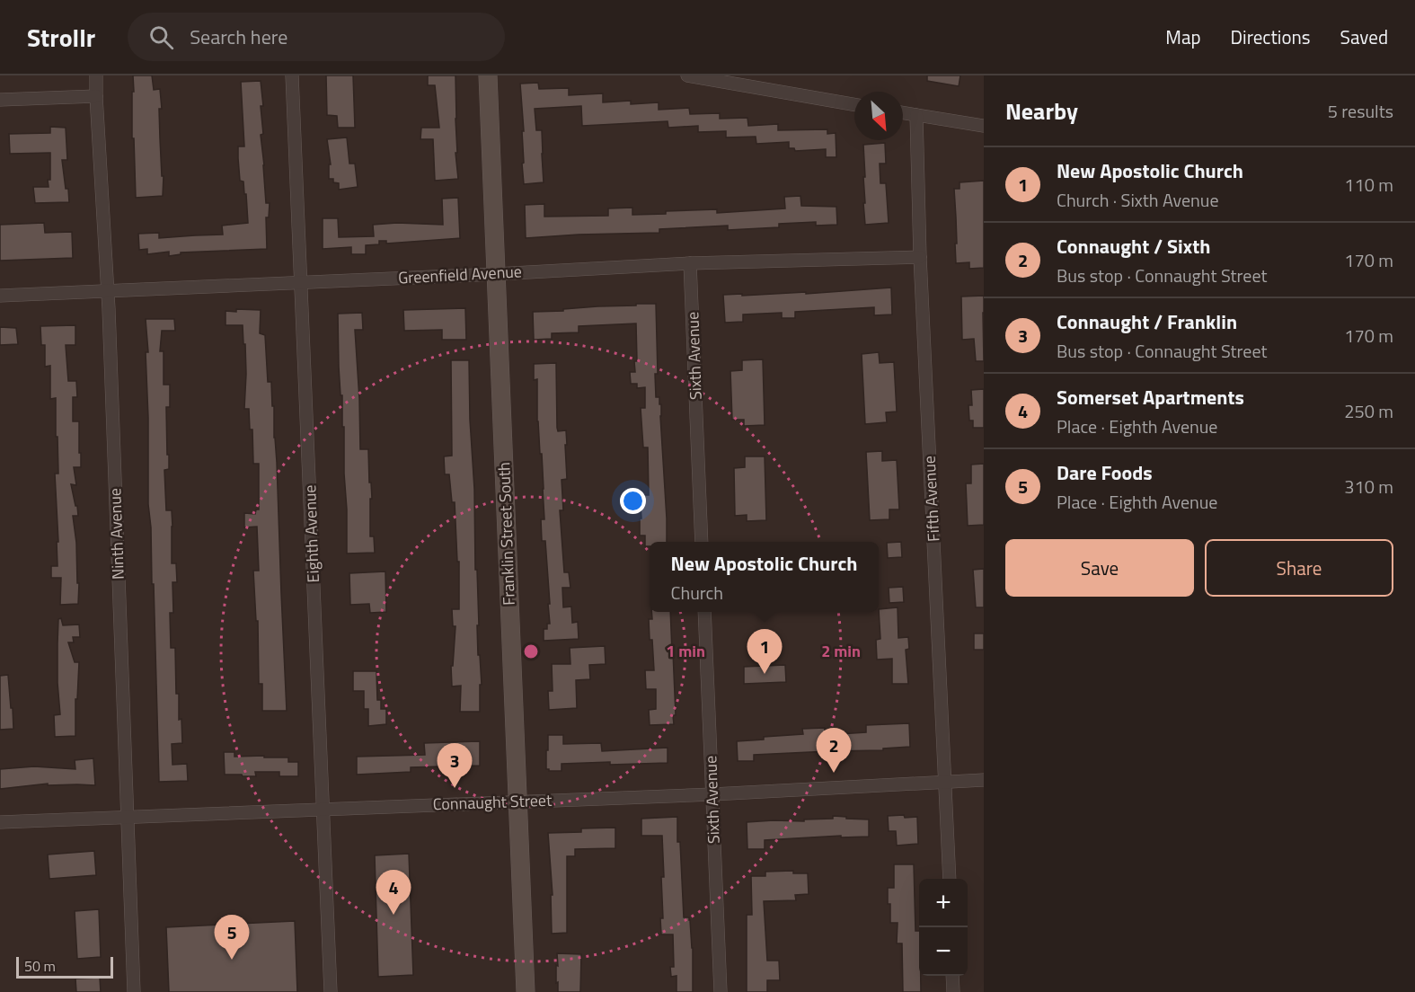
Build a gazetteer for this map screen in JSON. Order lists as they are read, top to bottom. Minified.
{"streets":{"street":["Greenfield Avenue","Sixth Avenue","Fifth Avenue","Ninth Avenue","Eighth Avenue","Franklin Street South","Connaught Street"]},"crossings":[["Greenfield Avenue","Sixth Avenue"],["Greenfield Avenue","Fifth Avenue"],["Greenfield Avenue","Ninth Avenue"],["Greenfield Avenue","Eighth Avenue"],["Greenfield Avenue","Franklin Street South"],["Sixth Avenue","Connaught Street"],["Fifth Avenue","Connaught Street"],["Ninth Avenue","Connaught Street"],["Eighth Avenue","Connaught Street"],["Franklin Street South","Connaught Street"]],"scale_bar":"50 m","north":"bottom right","page":{"header":"Strollr","search":"Search here","nav":["Map","Directions","Saved"],"heading":["Nearby","5 results"],"list":[{"mark":"1","name":"New Apostolic Church","note":"Church · Sixth Avenue","value":"110 m"},{"mark":"2","name":"Connaught / Sixth","note":"Bus stop · Connaught Street","value":"170 m"},{"mark":"3","name":"Connaught / Franklin","note":"Bus stop · Connaught Street","value":"170 m"},{"mark":"4","name":"Somerset Apartments","note":"Place · Eighth Avenue","value":"250 m"},{"mark":"5","name":"Dare Foods","note":"Place · Eighth Avenue","value":"310 m"}],"buttons":["Save","Share"],"popup":["New Apostolic Church","Church"],"pins":["1","2","3","4","5"],"map_buttons":["+","−"],"scale":"50 m"},"rings":["1 min","2 min"]}
